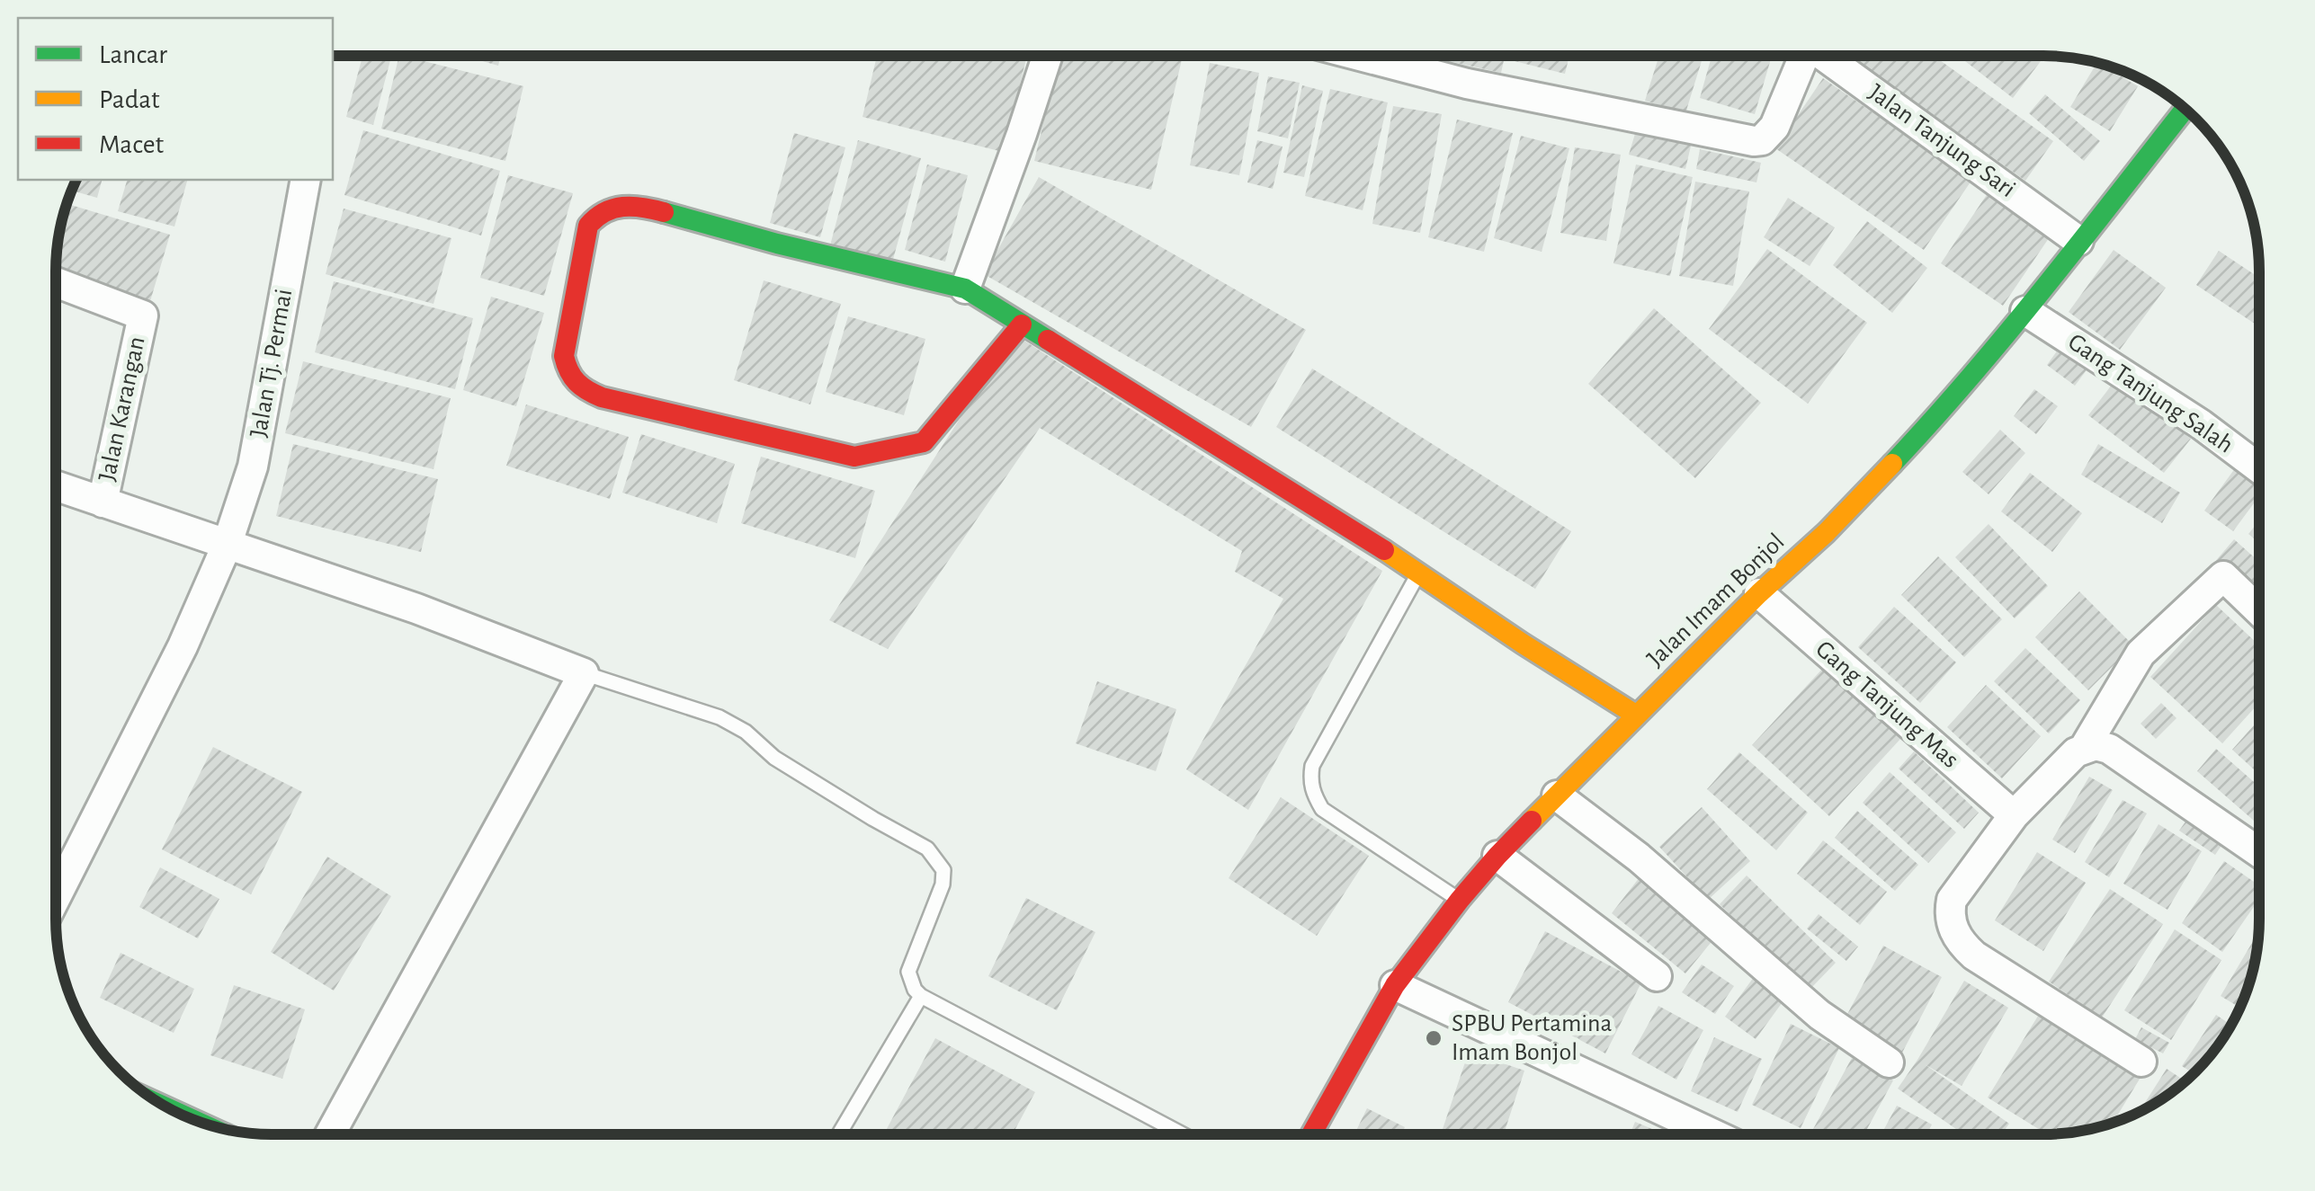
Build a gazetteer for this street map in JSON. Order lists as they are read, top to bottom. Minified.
{"streets":{"street":["Jalan Tanjung Sari","Jalan Tj. Permai","Gang Tanjung Salah","Jalan Karangan","Jalan Imam Bonjol","Gang Tanjung Mas"]},"crossings":[["Jalan Tanjung Sari","Jalan Imam Bonjol"],["Gang Tanjung Salah","Jalan Imam Bonjol"],["Jalan Imam Bonjol","Gang Tanjung Mas"]],"places":["SPBU Pertamina Imam Bonjol"],"legend":["Lancar","Padat","Macet"]}
